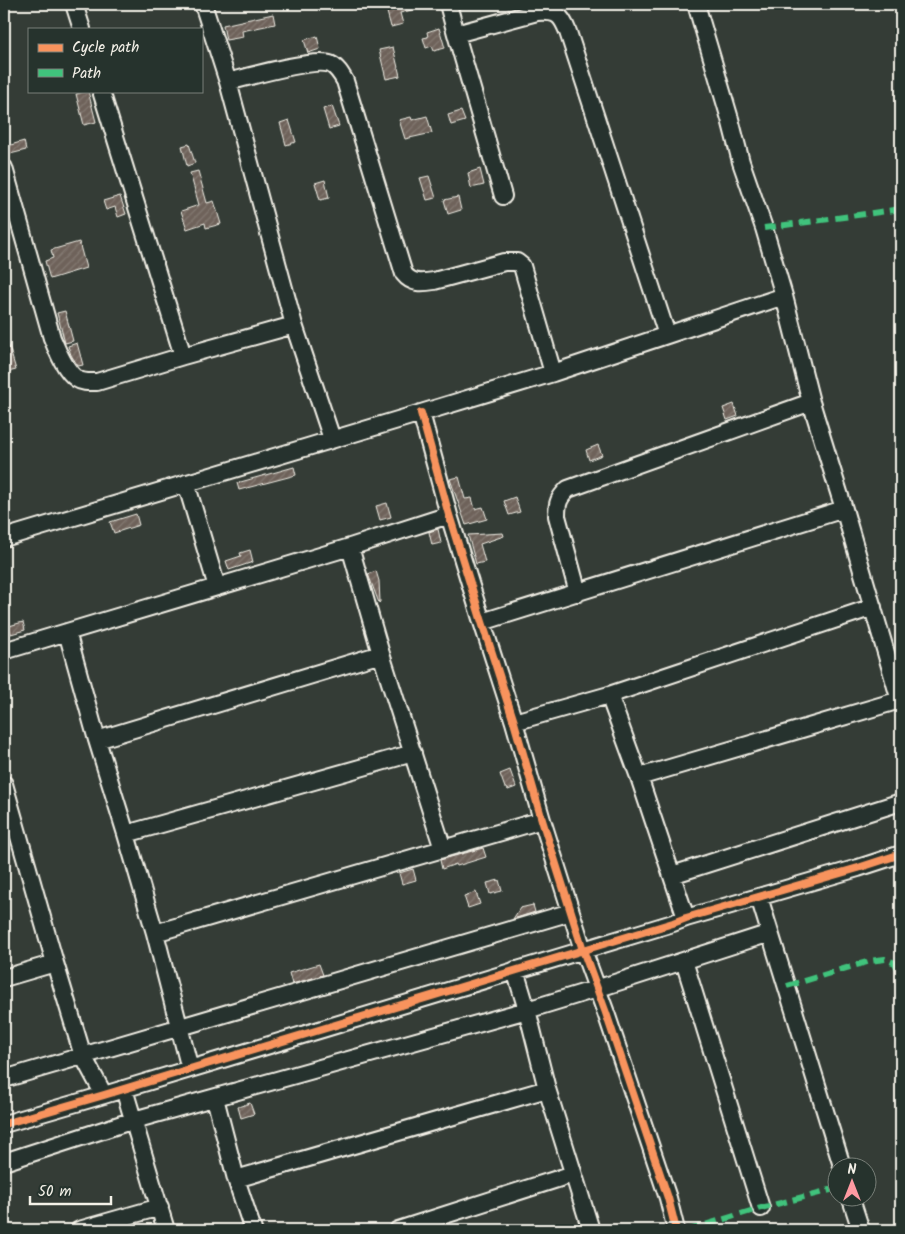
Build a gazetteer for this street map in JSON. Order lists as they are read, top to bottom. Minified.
{"legend":["Cycle path","Path"],"scale_bar":"50 m","north":"top"}
